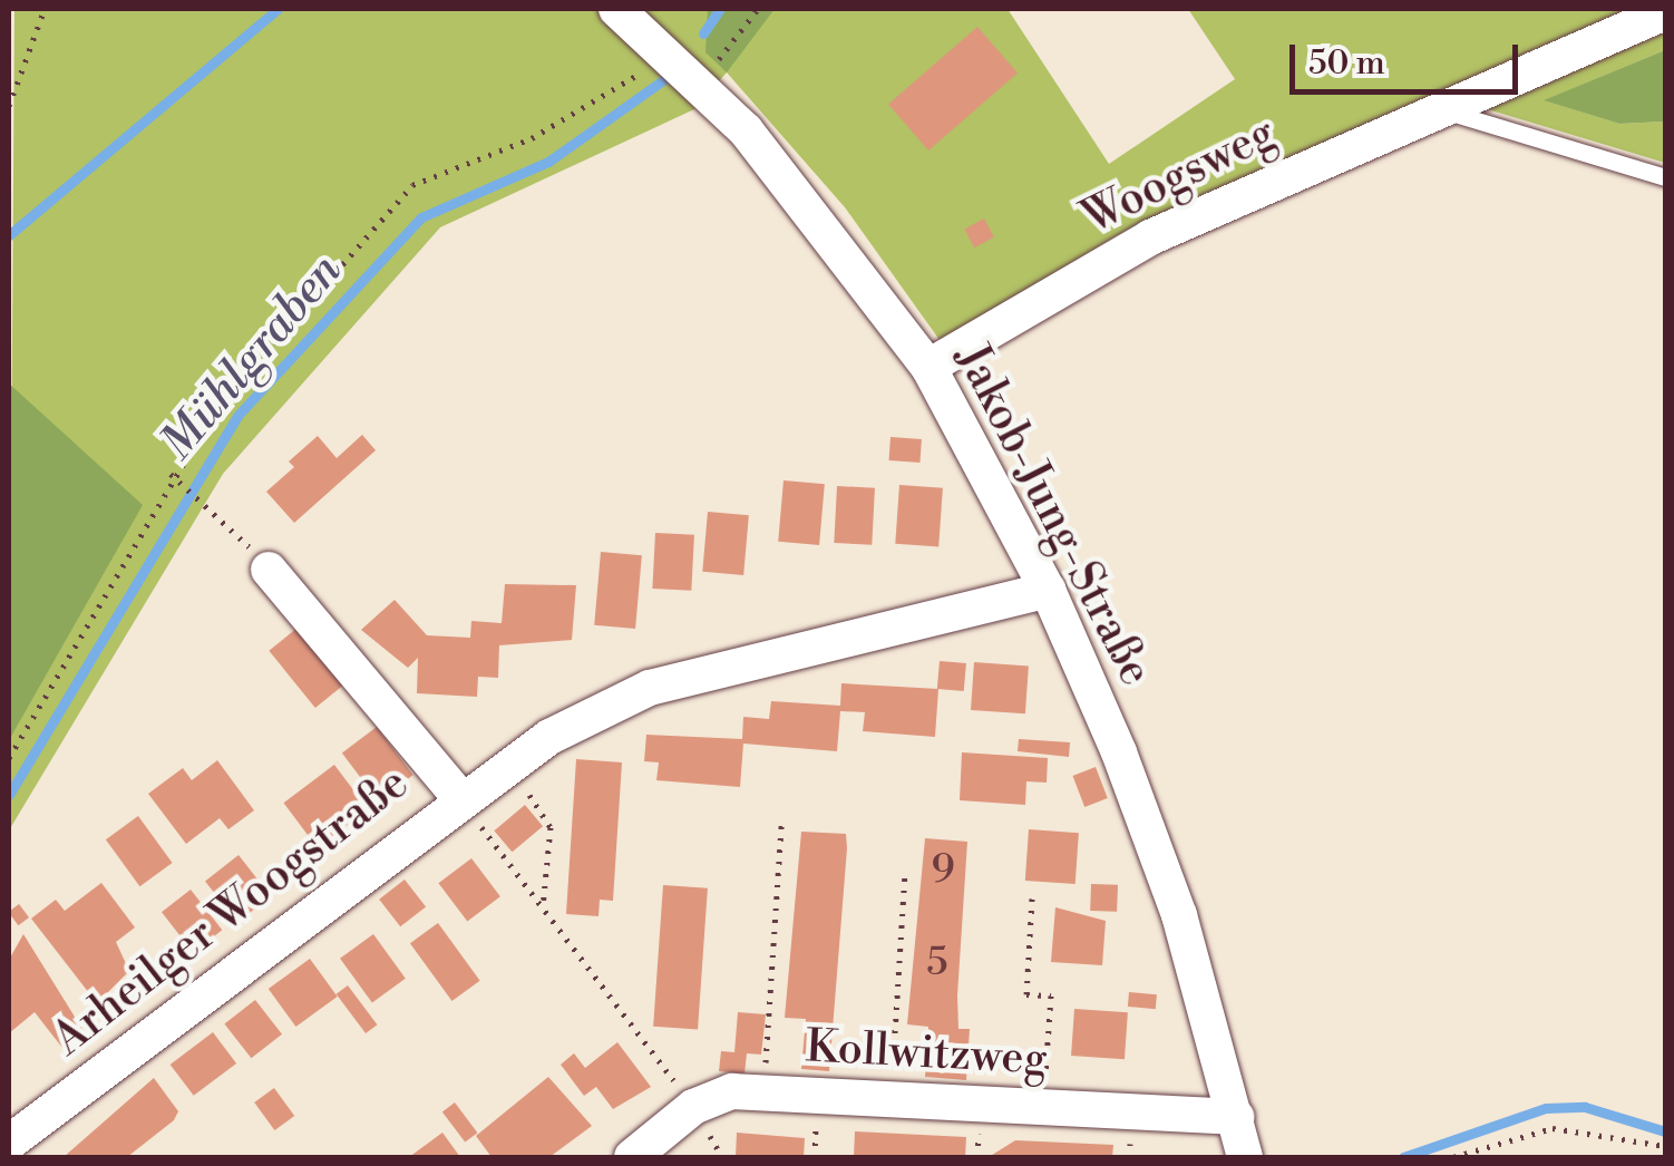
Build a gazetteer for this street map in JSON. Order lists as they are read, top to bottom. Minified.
{"streets":{"street":["Woogsweg","Jakob-Jung-Straße","Arheilger Woogstraße","Kollwitzweg"]},"crossings":[["Woogsweg","Jakob-Jung-Straße"],["Jakob-Jung-Straße","Arheilger Woogstraße"],["Jakob-Jung-Straße","Kollwitzweg"]],"water":["Mühlgraben"],"house_numbers":["9","5"],"scale_bar":"50 m"}
